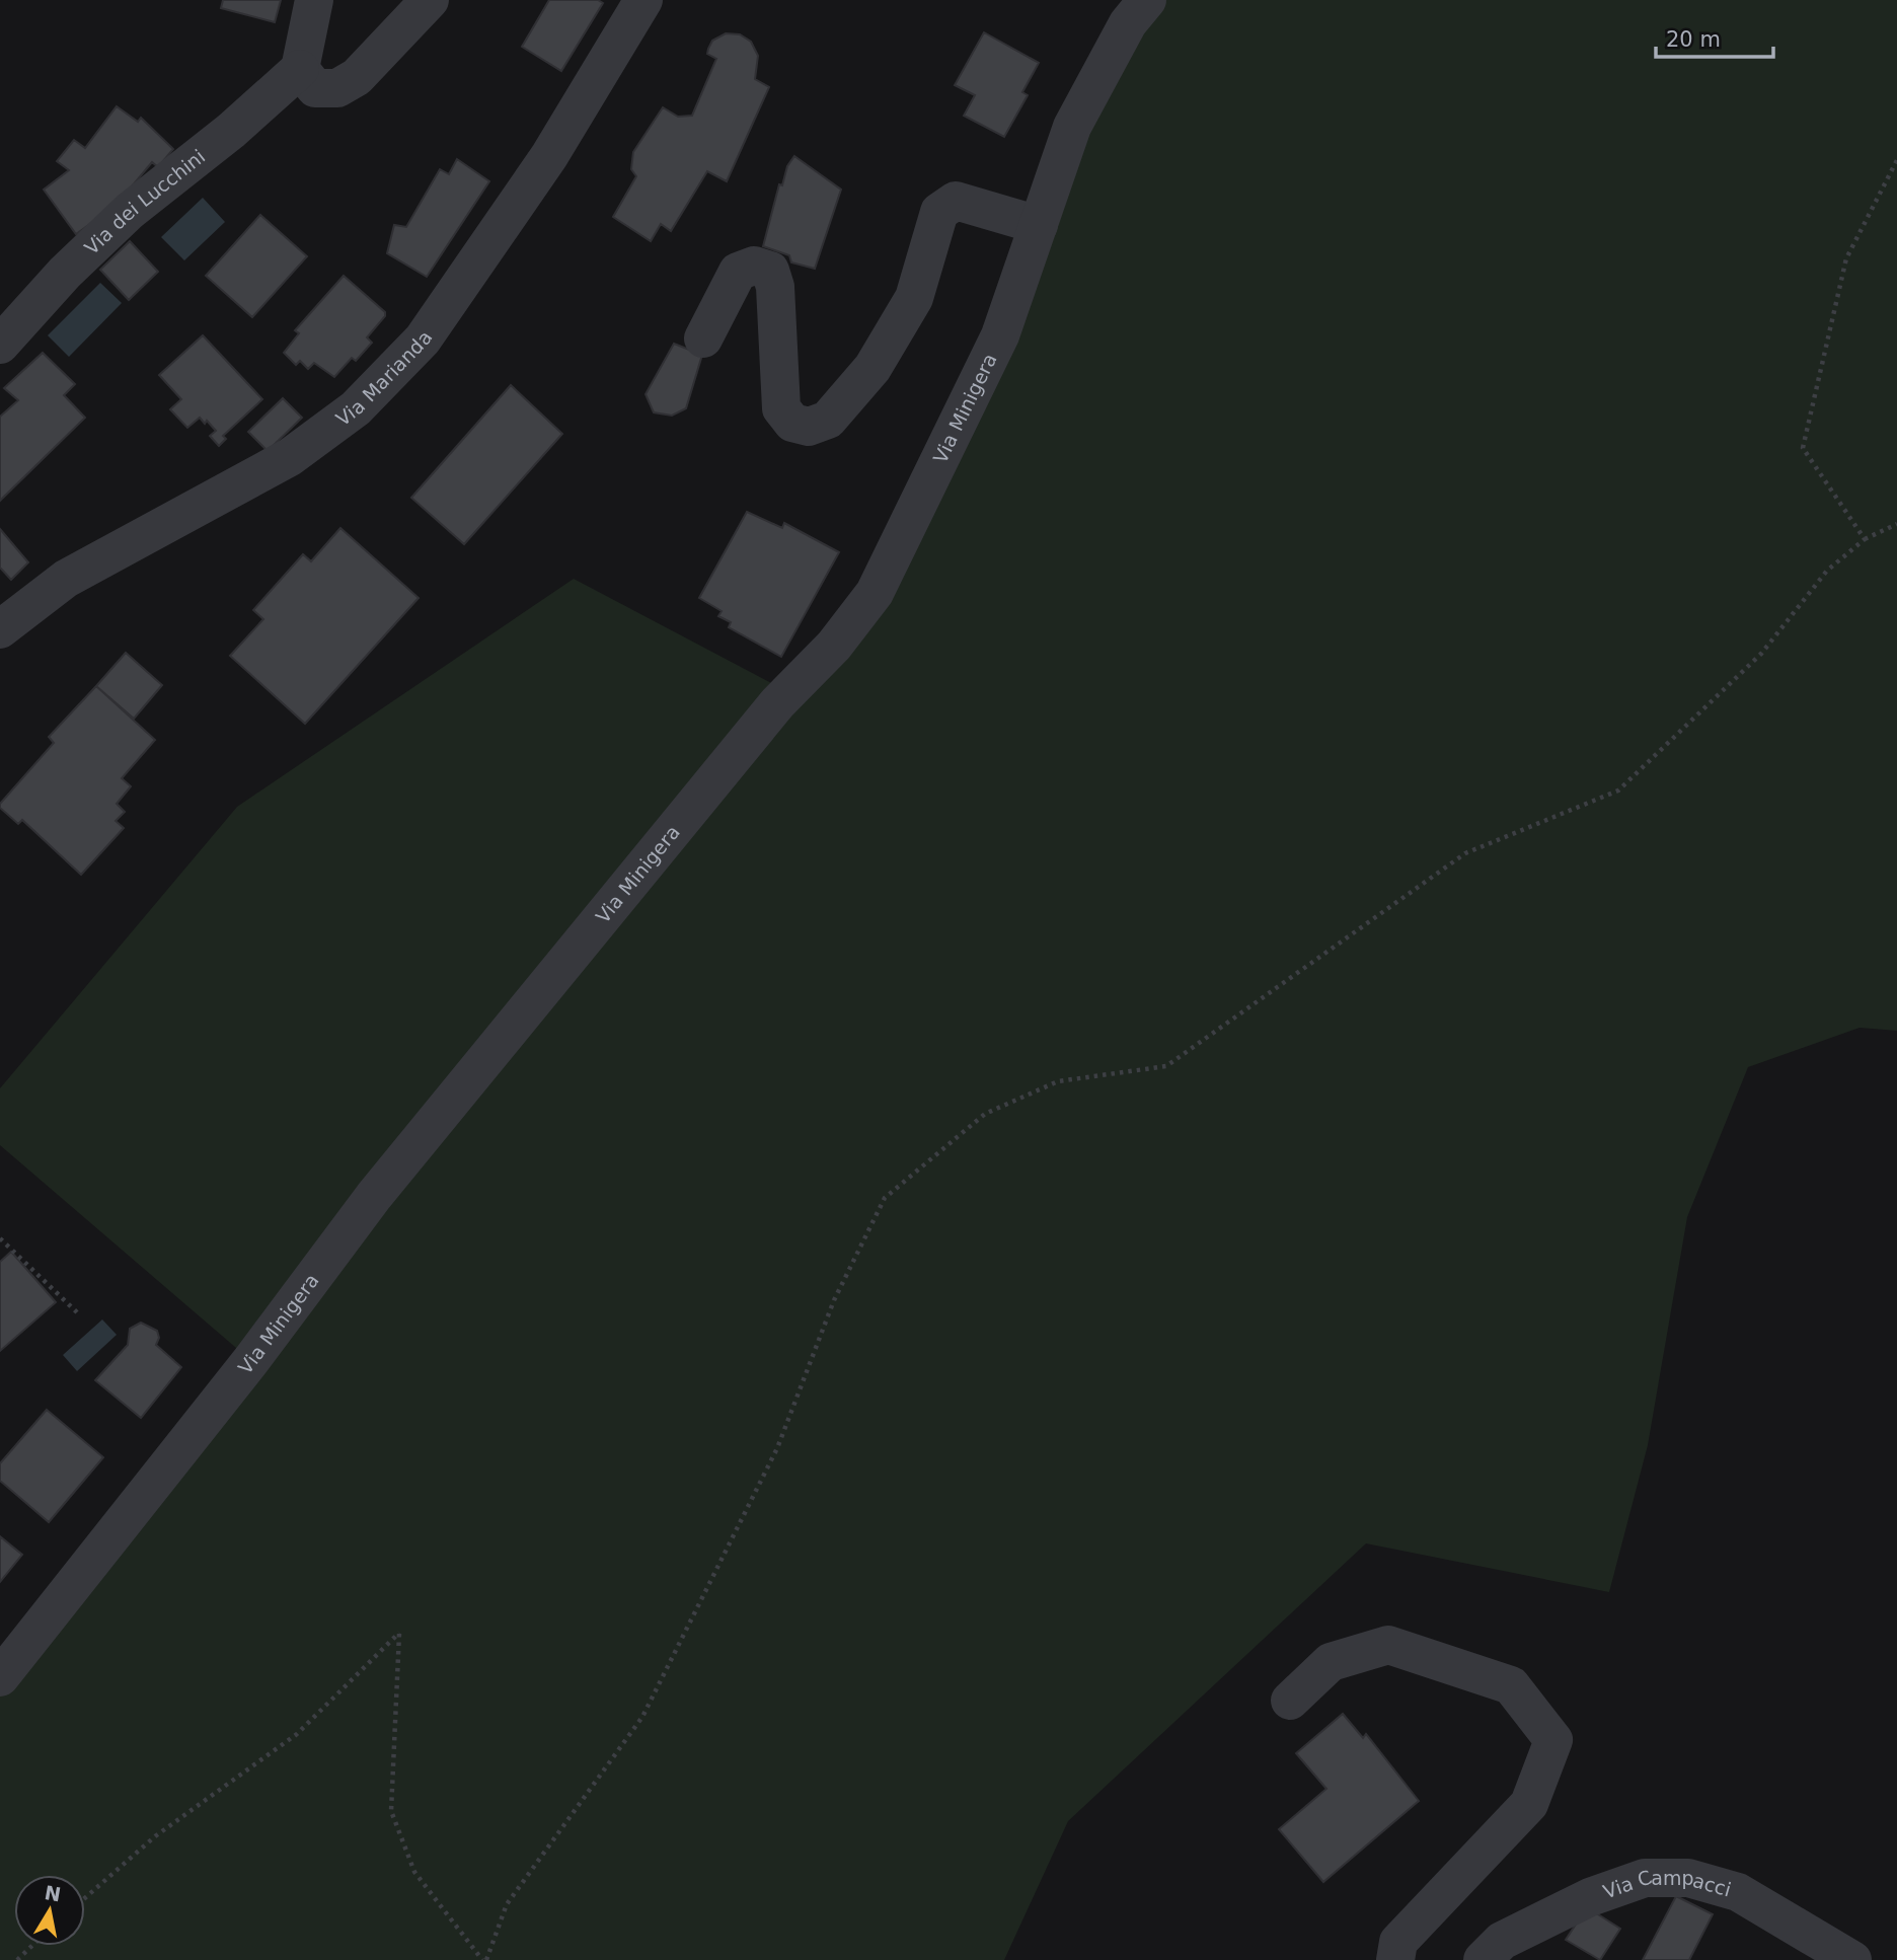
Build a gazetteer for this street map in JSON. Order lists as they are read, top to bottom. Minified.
{"streets":{"street":["Via dei Lucchini","Via Marianda","Via Minigera","Via Campacci"]},"scale_bar":"20 m","north":"top"}
